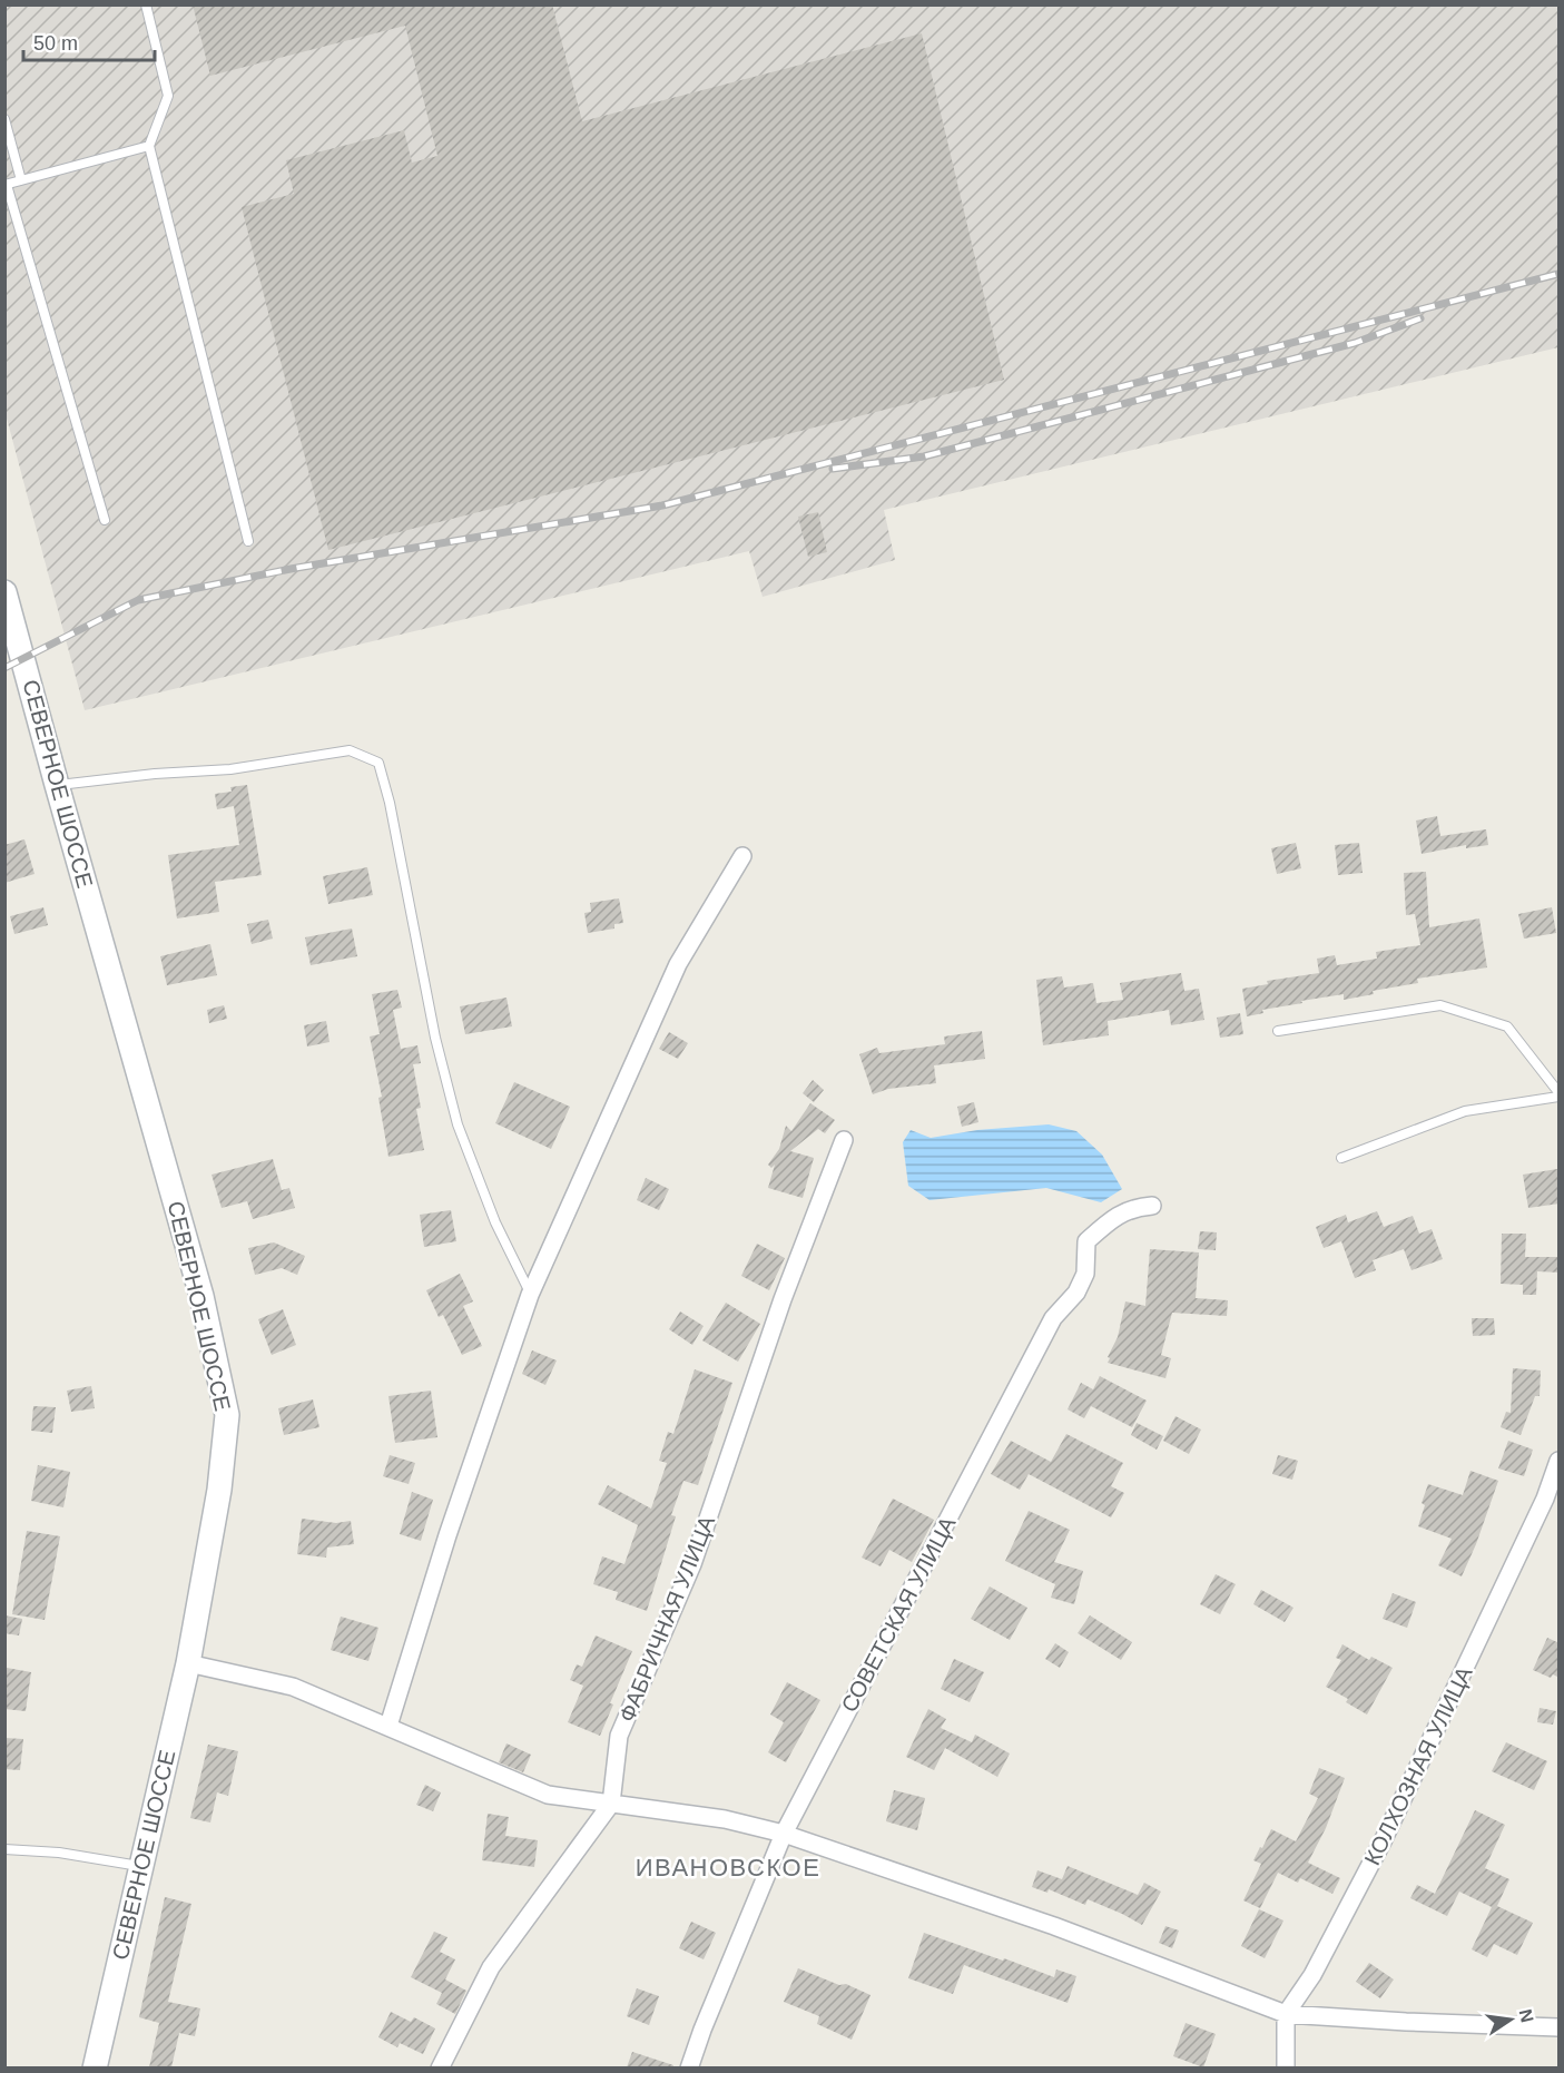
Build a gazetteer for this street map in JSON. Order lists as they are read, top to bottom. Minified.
{"streets":{"main road":["СЕВЕРНОЕ ШОССЕ"],"street":["СОВЕТСКАЯ УЛИЦА","ФАБРИЧНАЯ УЛИЦА","КОЛХОЗНАЯ УЛИЦА"]},"districts":["ИВАНОВСКОЕ"],"scale_bar":"50 m","north":"right"}
